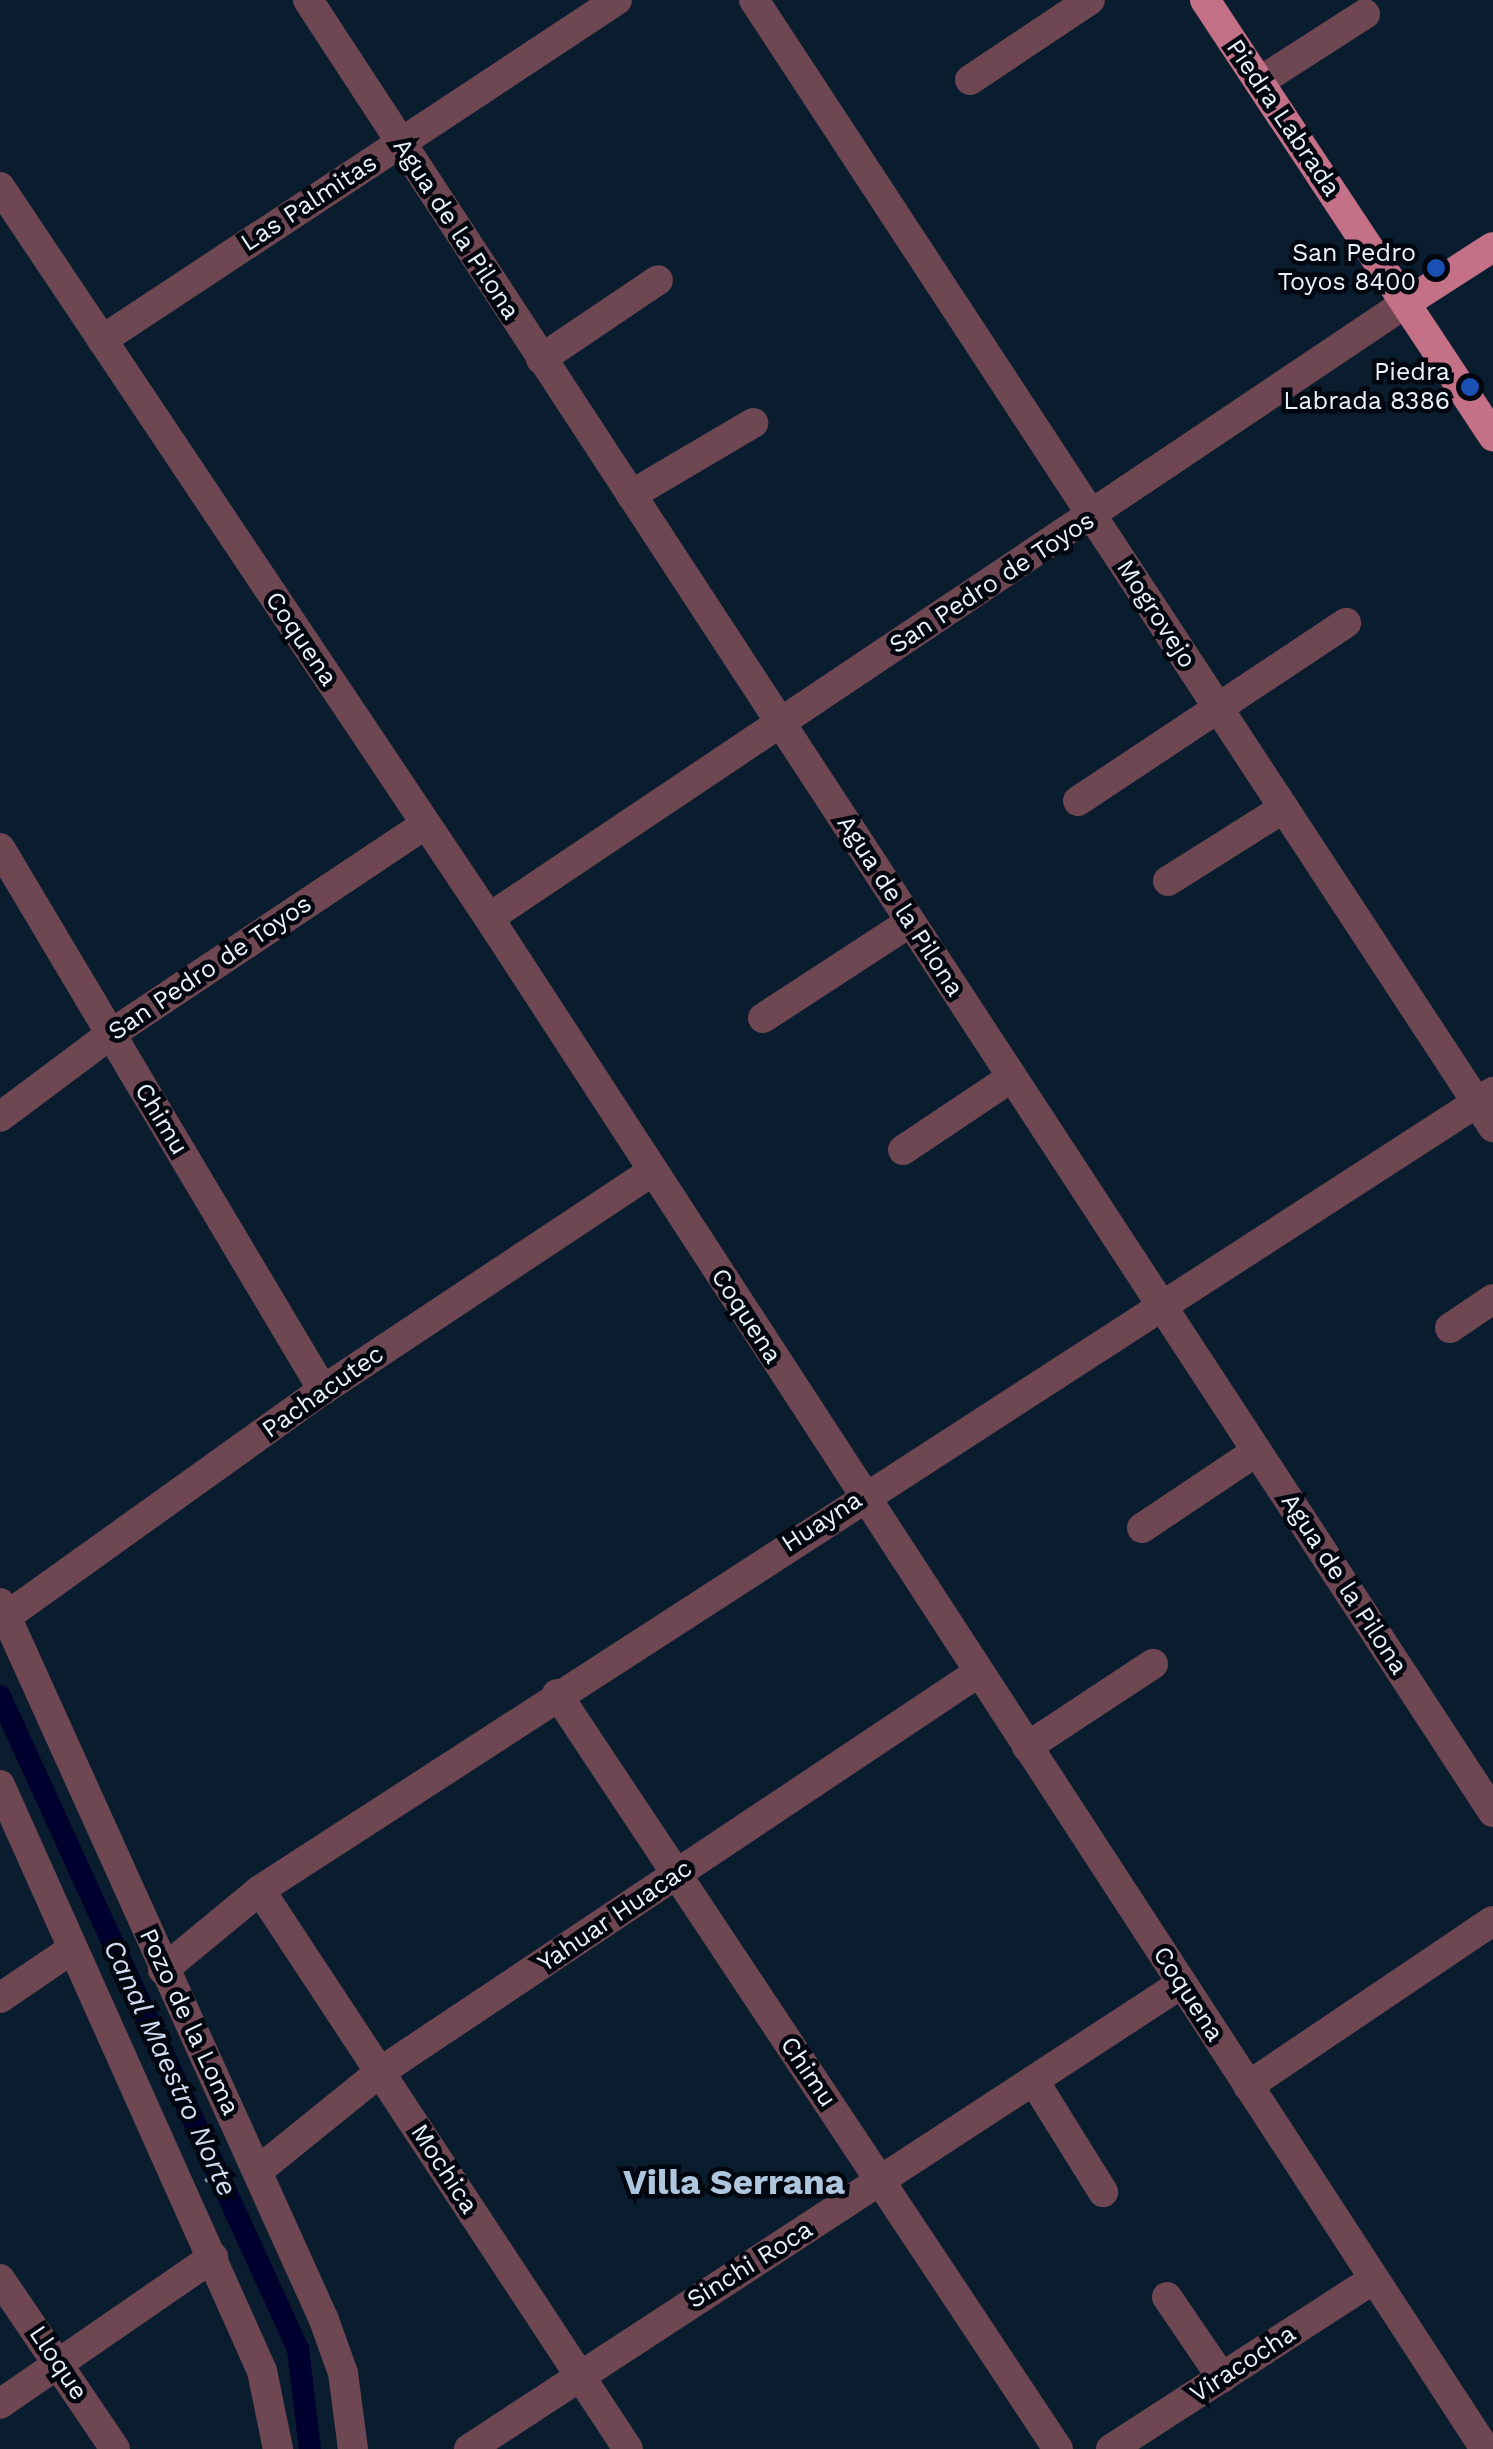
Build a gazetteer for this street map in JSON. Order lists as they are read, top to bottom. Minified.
{"streets":{"main road":["Piedra Labrada","San Pedro de Toyos"],"street":["Las Palmitas","Agua de la Pilona","Mogrovejo","Coquena","Chimu","Pachacutec","Huayna","Yahuar Huacac","Pozo de la Loma","Mochica","Sinchi Roca","Lloque","Viracocha"]},"crossings":[["Piedra Labrada","San Pedro de Toyos"],["Las Palmitas","Agua de la Pilona"],["Las Palmitas","Coquena"],["Agua de la Pilona","San Pedro de Toyos"],["Agua de la Pilona","Huayna"],["San Pedro de Toyos","Mogrovejo"],["San Pedro de Toyos","Coquena"],["San Pedro de Toyos","Chimu"],["Mogrovejo","Huayna"],["Coquena","Pachacutec"],["Coquena","Huayna"],["Coquena","Yahuar Huacac"],["Coquena","Sinchi Roca"],["Coquena","Viracocha"],["Chimu","Pachacutec"],["Chimu","Huayna"],["Chimu","Yahuar Huacac"],["Chimu","Sinchi Roca"],["Pachacutec","Pozo de la Loma"],["Huayna","Pozo de la Loma"],["Huayna","Mochica"],["Yahuar Huacac","Pozo de la Loma"],["Yahuar Huacac","Mochica"],["Mochica","Sinchi Roca"]],"districts":["Villa Serrana"],"water":["Canal Maestro Norte"],"places":["San Pedro Toyos 8400","Piedra Labrada 8386"]}
